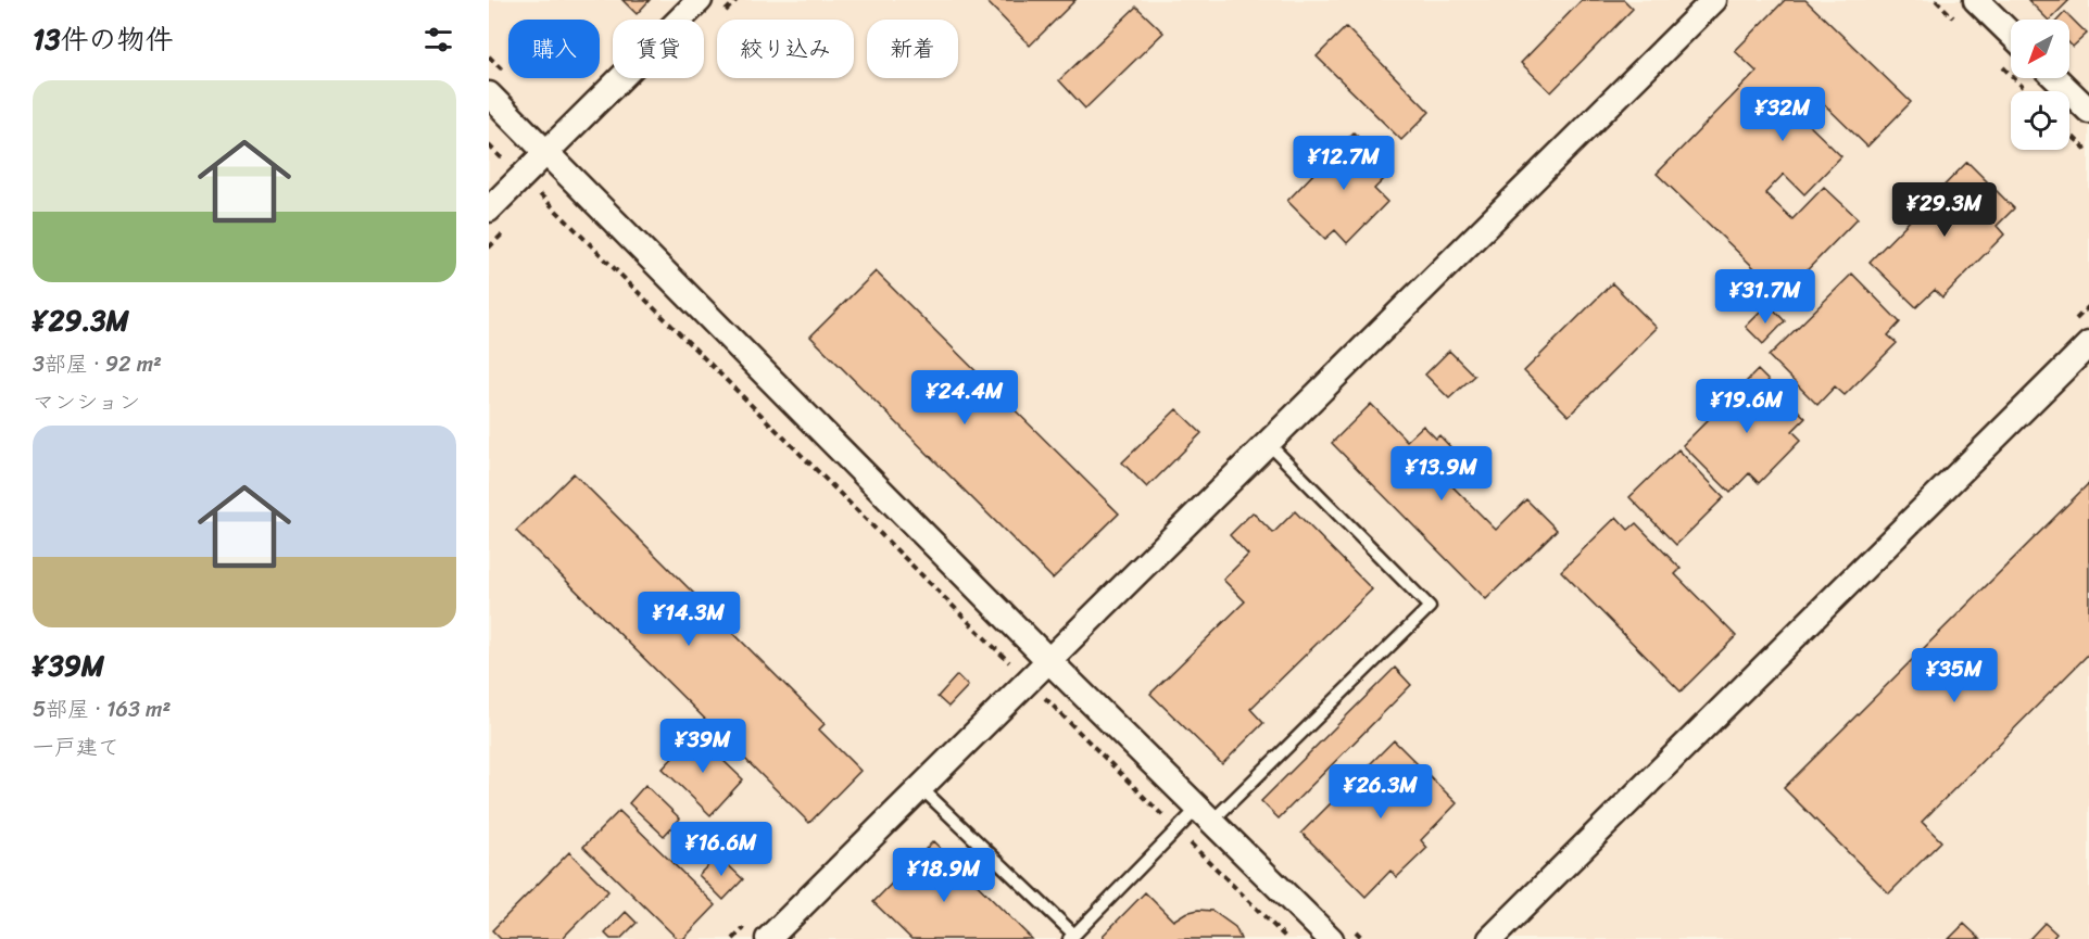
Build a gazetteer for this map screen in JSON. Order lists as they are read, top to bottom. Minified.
{"north":"bottom left","page":{"heading":"13件の物件","chip":["購入","賃貸","絞り込み","新着"],"list":[{"name":"¥29.3M","note":"3部屋 · 92 m² · マンション"},{"name":"¥39M","note":"5部屋 · 163 m² · 一戸建て"}],"price":["¥32M","¥12.7M","¥29.3M","¥31.7M","¥24.4M","¥19.6M","¥13.9M","¥14.3M","¥35M","¥39M","¥26.3M","¥16.6M","¥18.9M"]}}
